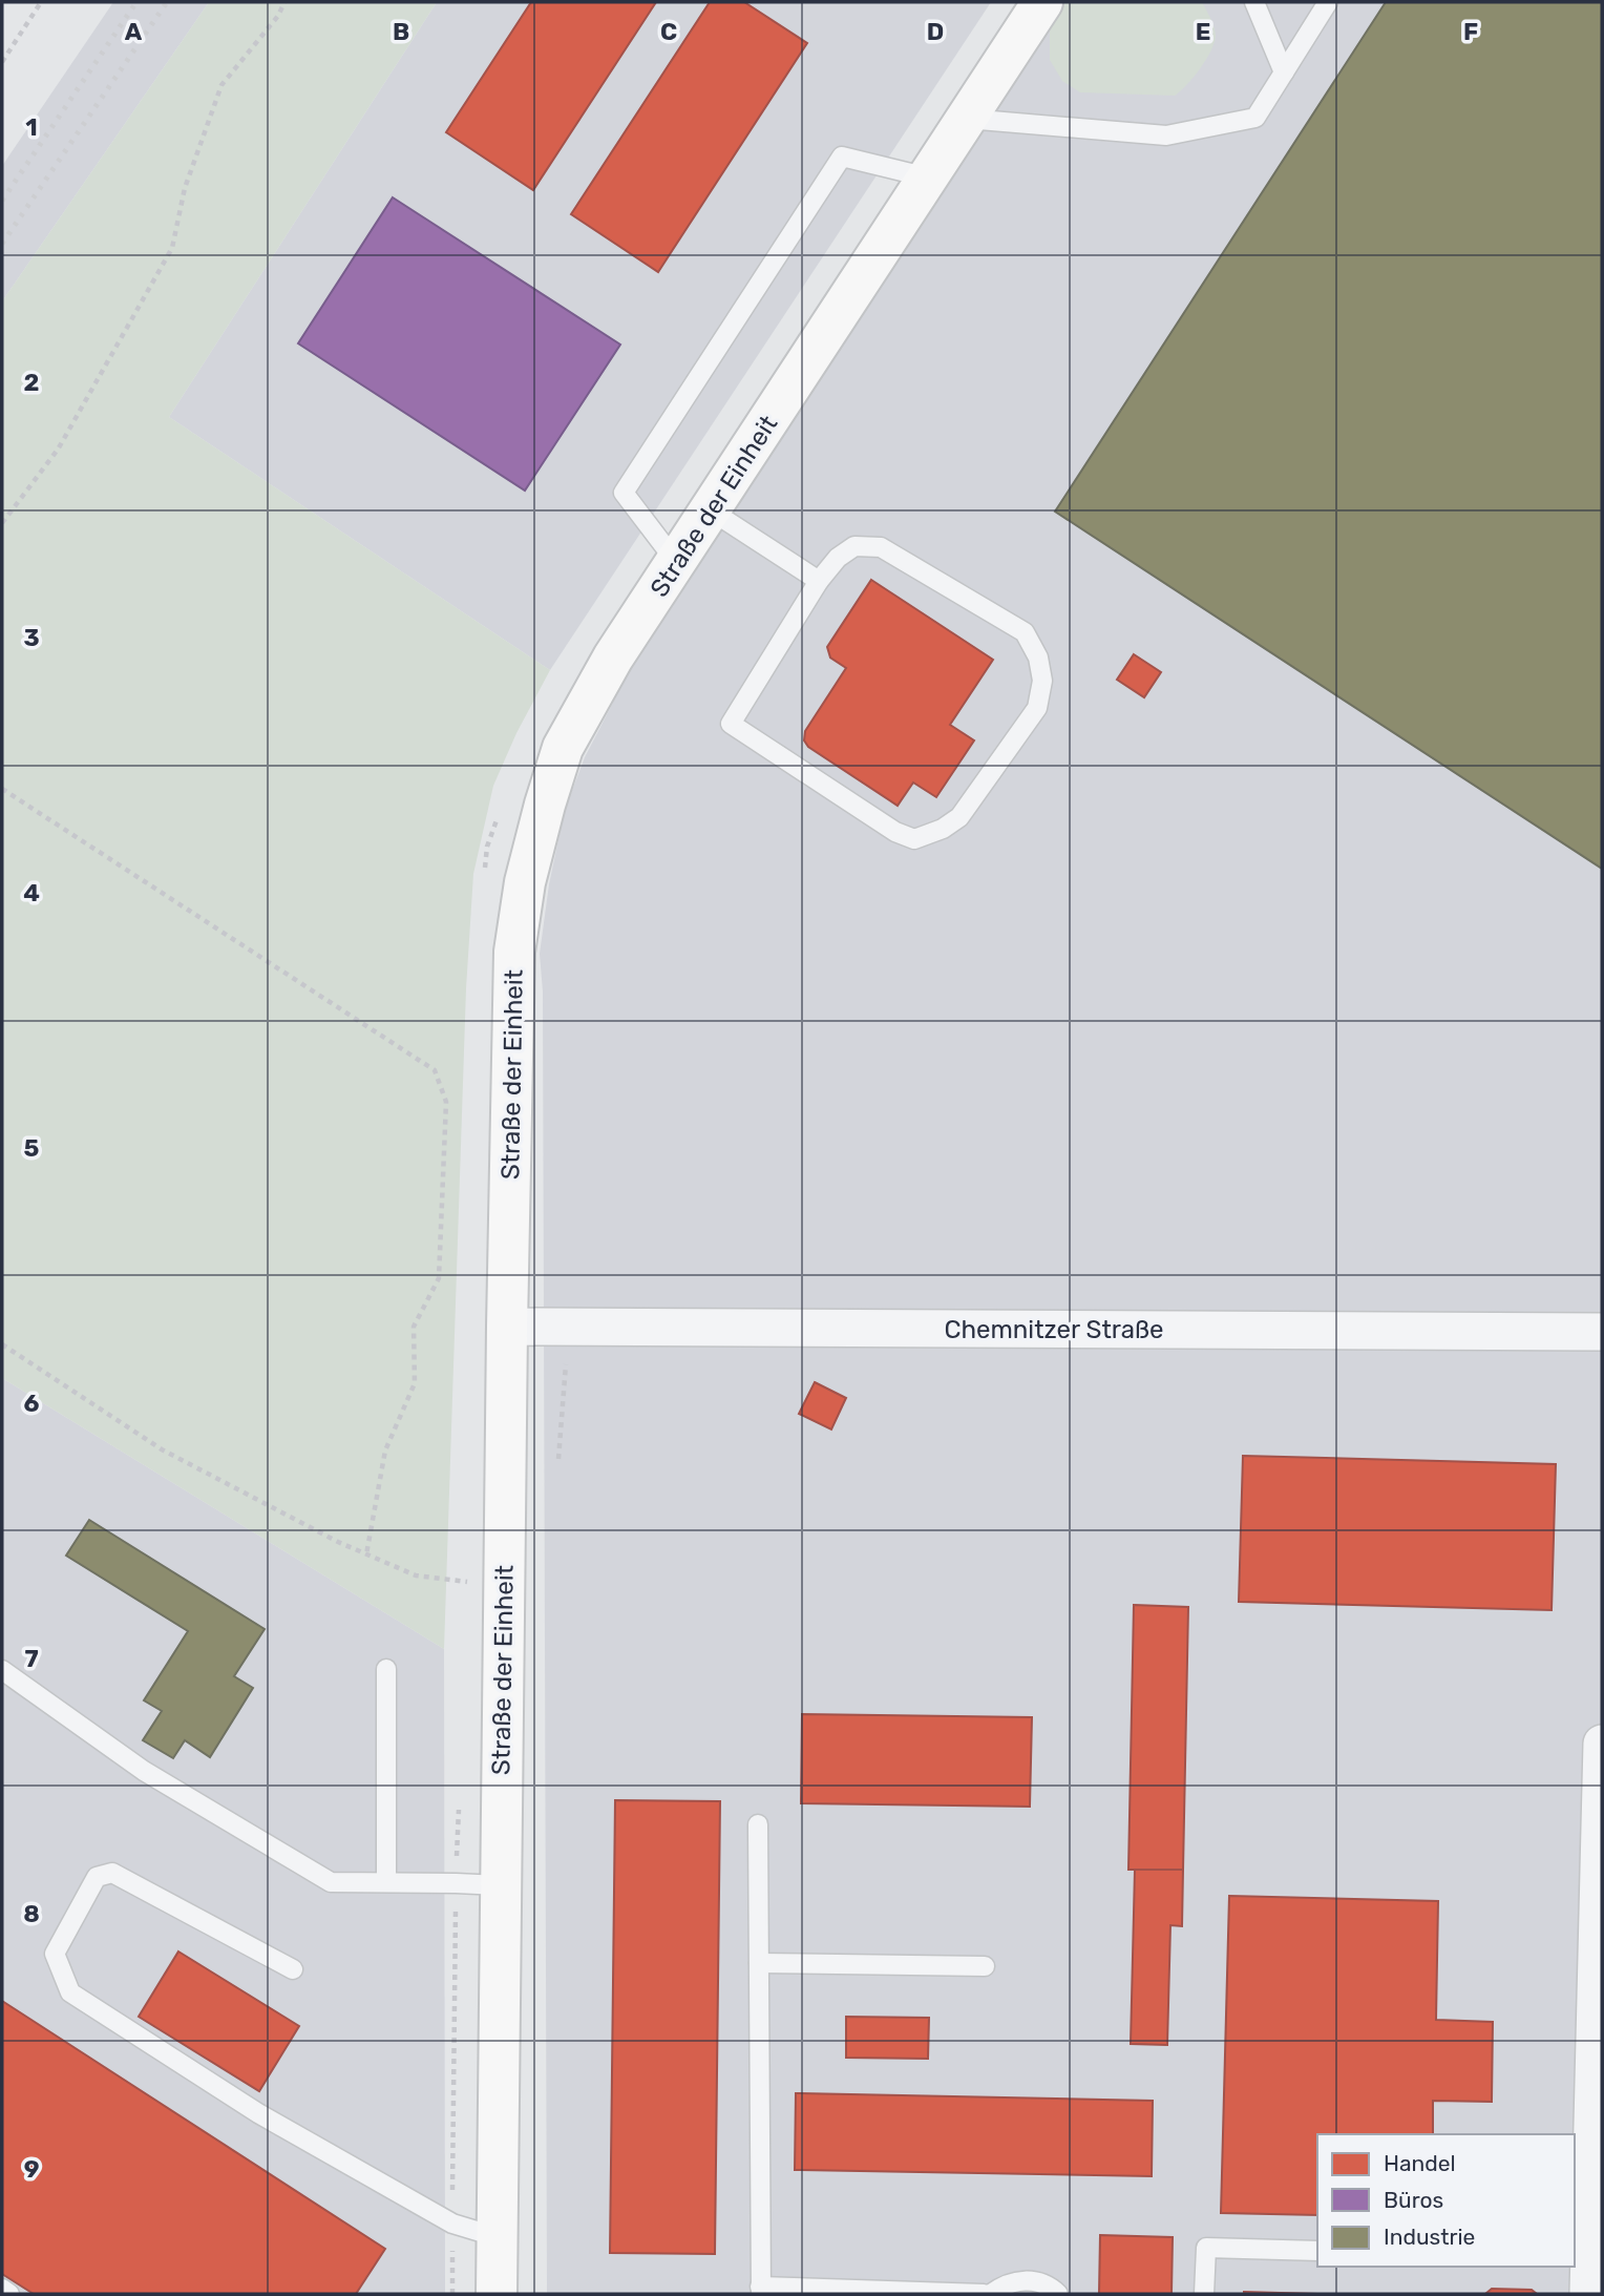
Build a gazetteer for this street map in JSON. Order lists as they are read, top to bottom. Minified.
{"streets":{"street":["Straße der Einheit","Chemnitzer Straße"]},"crossings":[["Straße der Einheit","Chemnitzer Straße"]],"legend":["Handel","Büros","Industrie"],"grid":{"columns":["A","B","C","D","E","F"],"rows":["1","2","3","4","5","6","7","8","9"]}}
